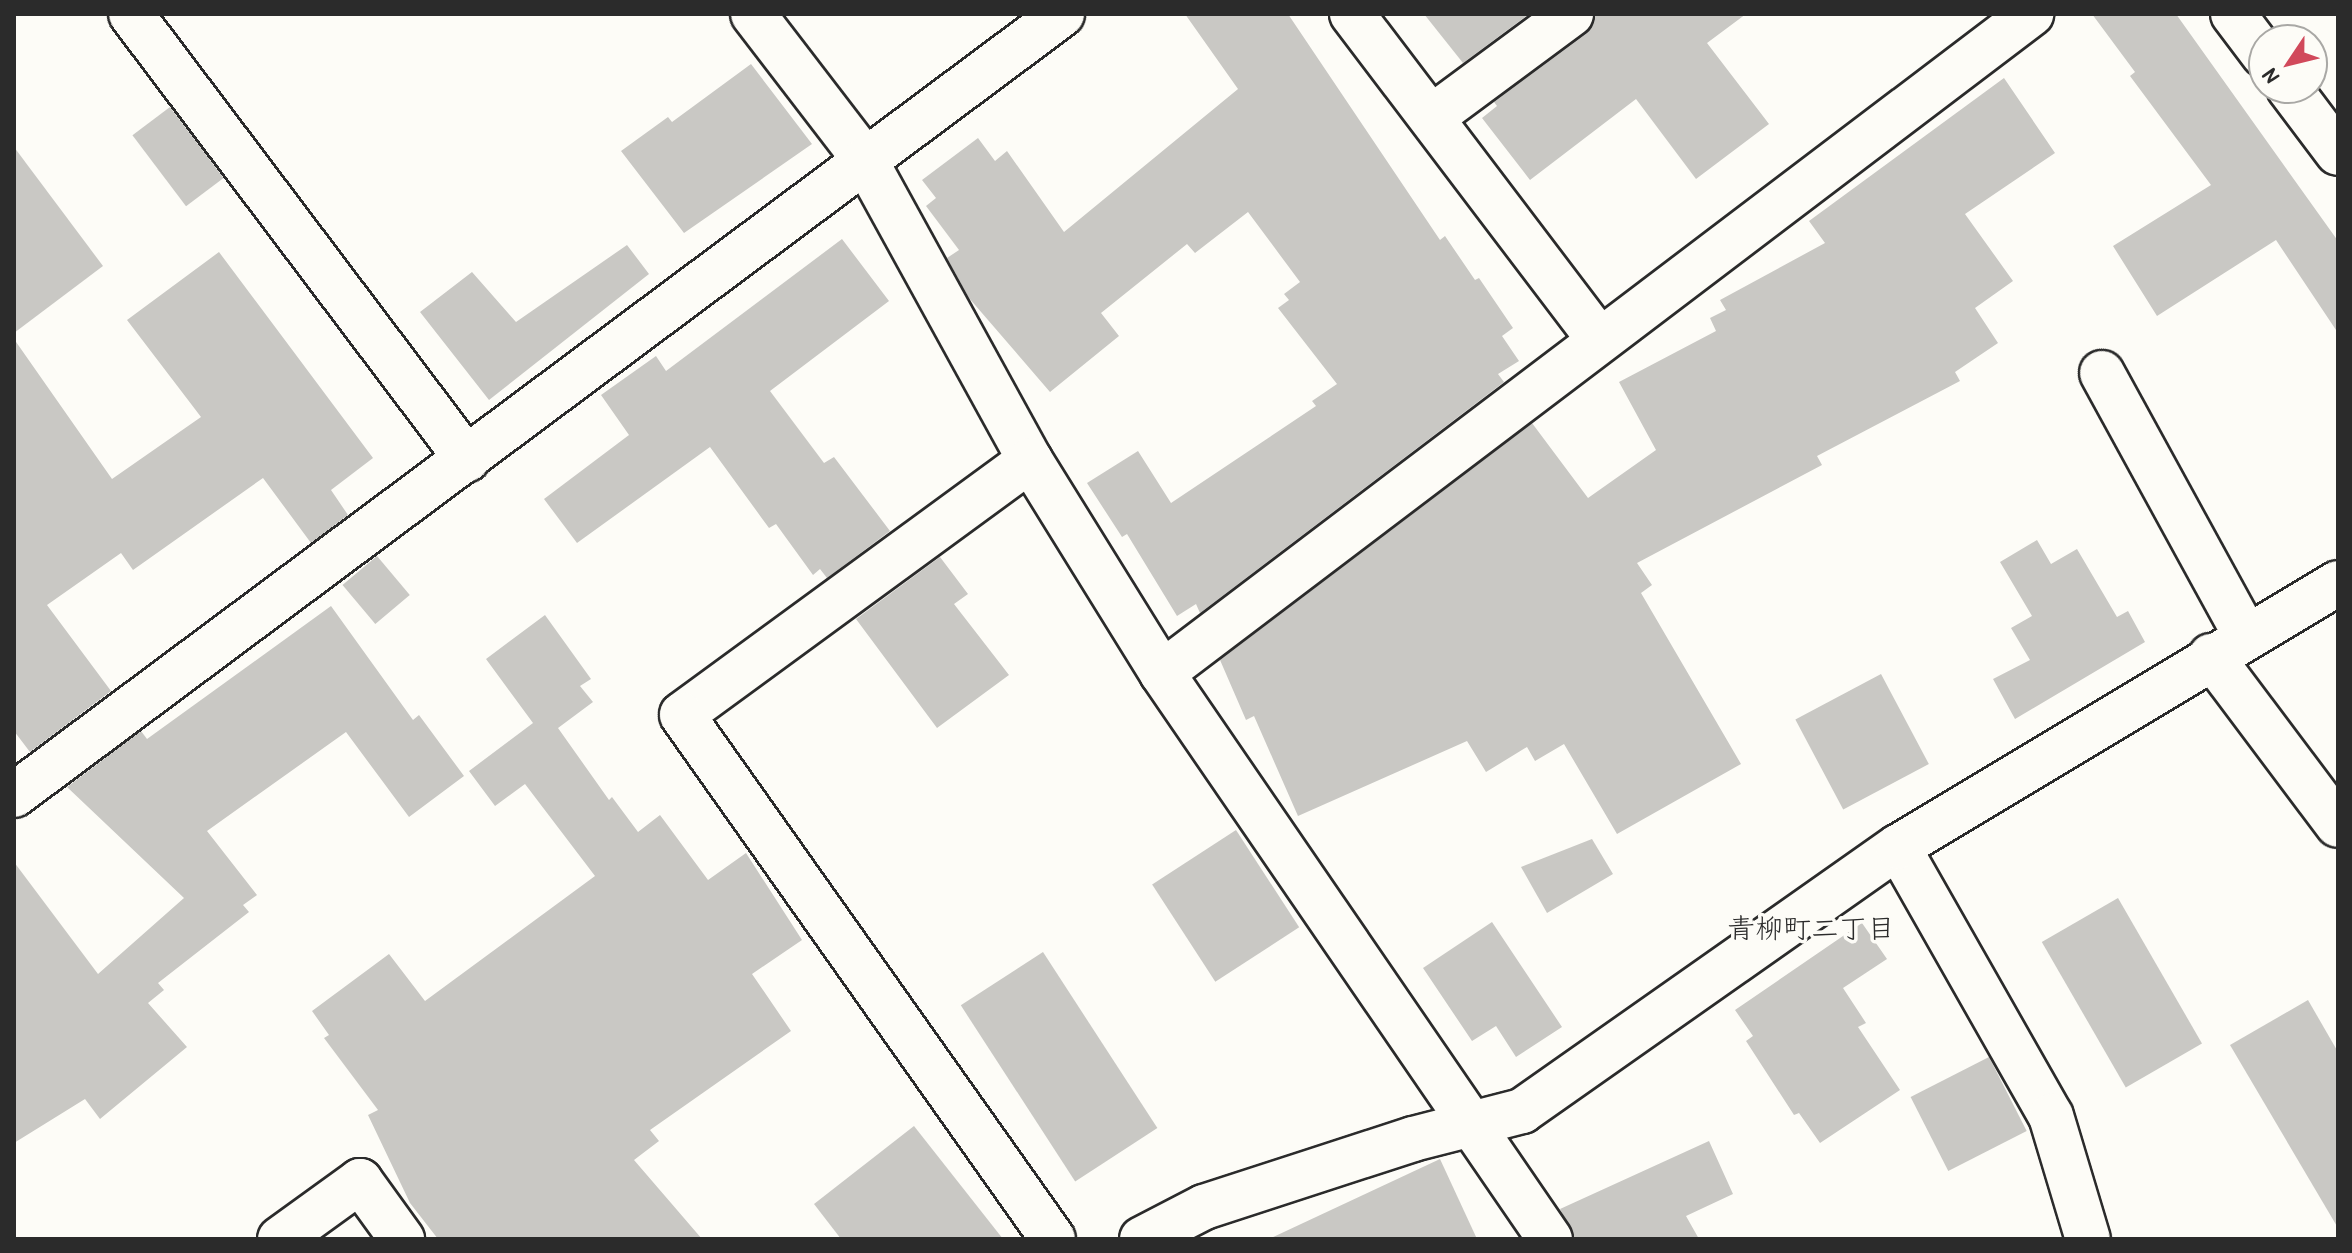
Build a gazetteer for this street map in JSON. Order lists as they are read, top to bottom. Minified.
{"districts":["青柳町二丁目"],"north":"bottom left"}
